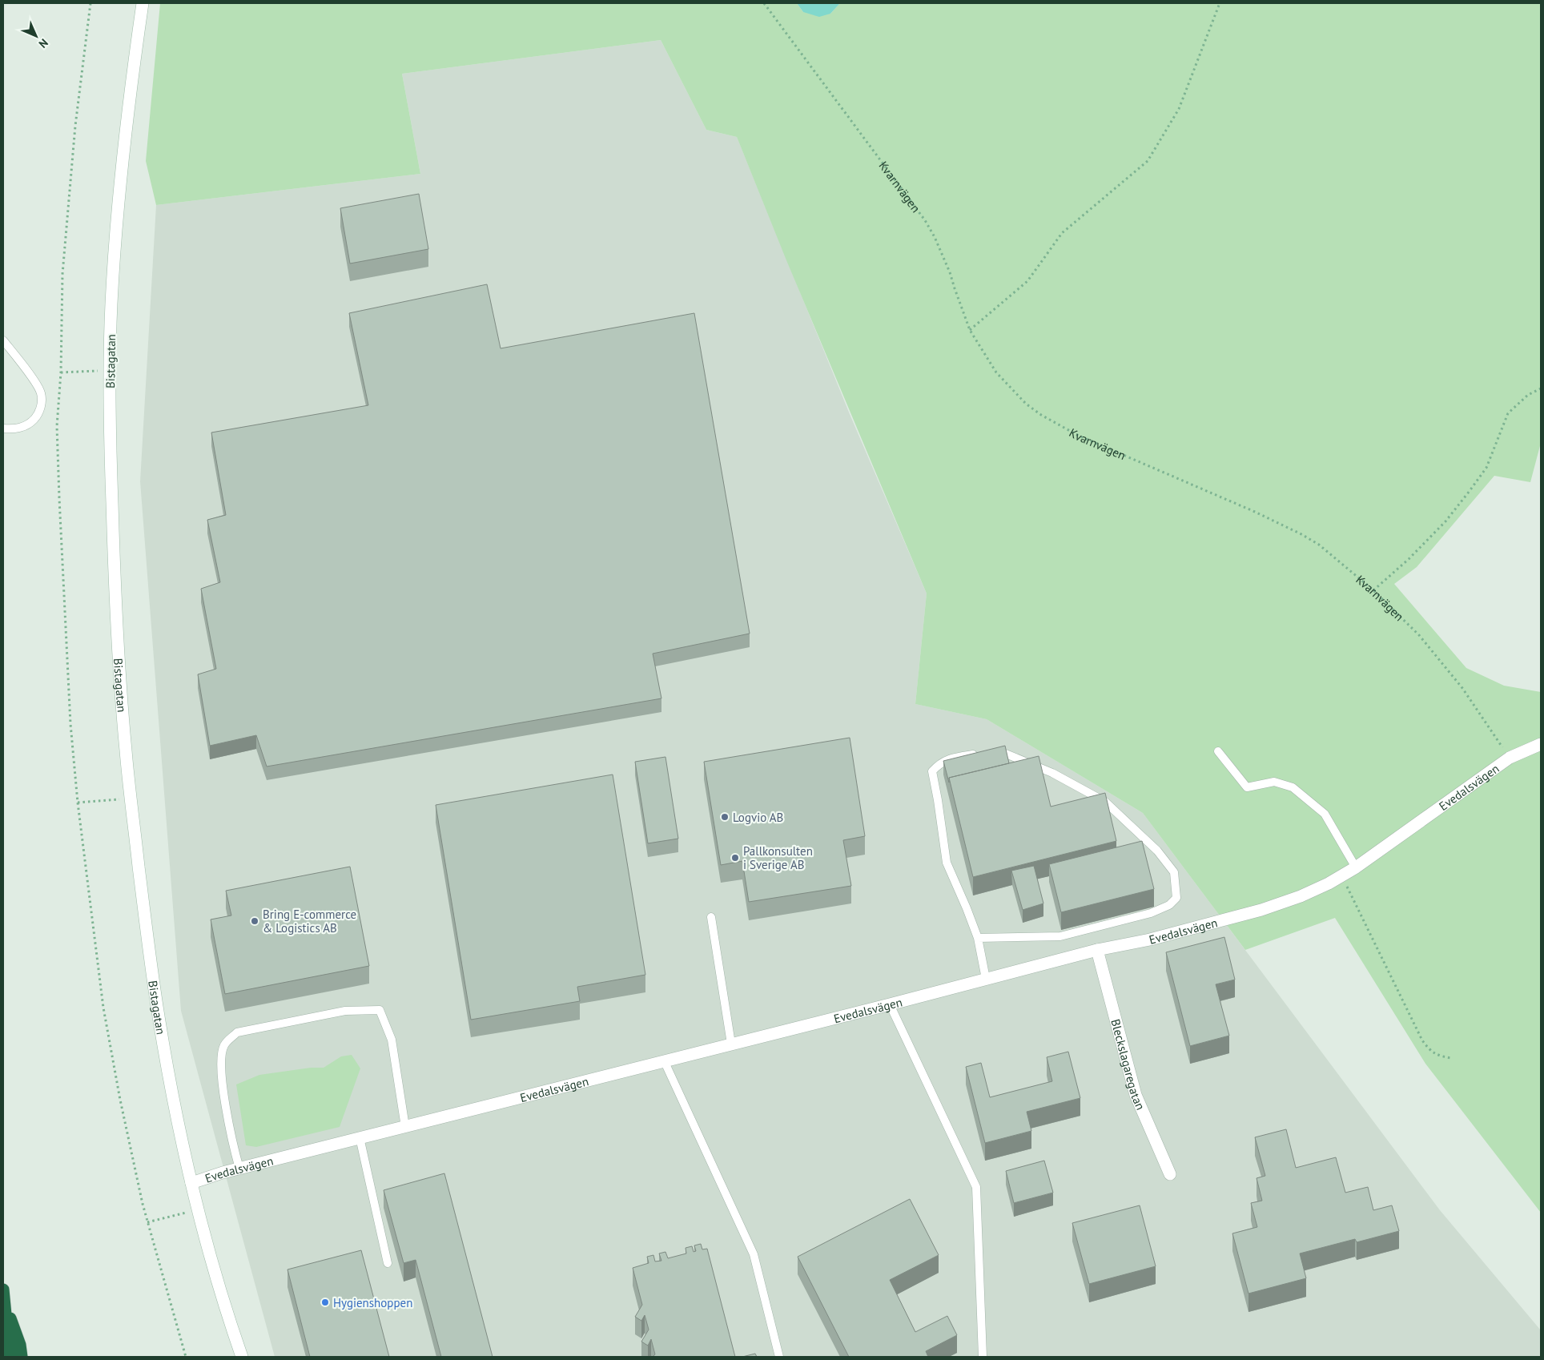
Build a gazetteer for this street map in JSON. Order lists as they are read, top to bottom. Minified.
{"streets":{"street":["Bistagatan","Evedalsvägen","Bleckslagaregatan"],"path":["Kvarnvägen"]},"crossings":[["Kvarnvägen","Evedalsvägen"],["Bistagatan","Evedalsvägen"],["Evedalsvägen","Bleckslagaregatan"]],"places":["Logvio AB","Pallkonsulten i Sverige AB","Bring E-commerce & Logistics AB","Hygienshoppen"],"north":"bottom right"}
